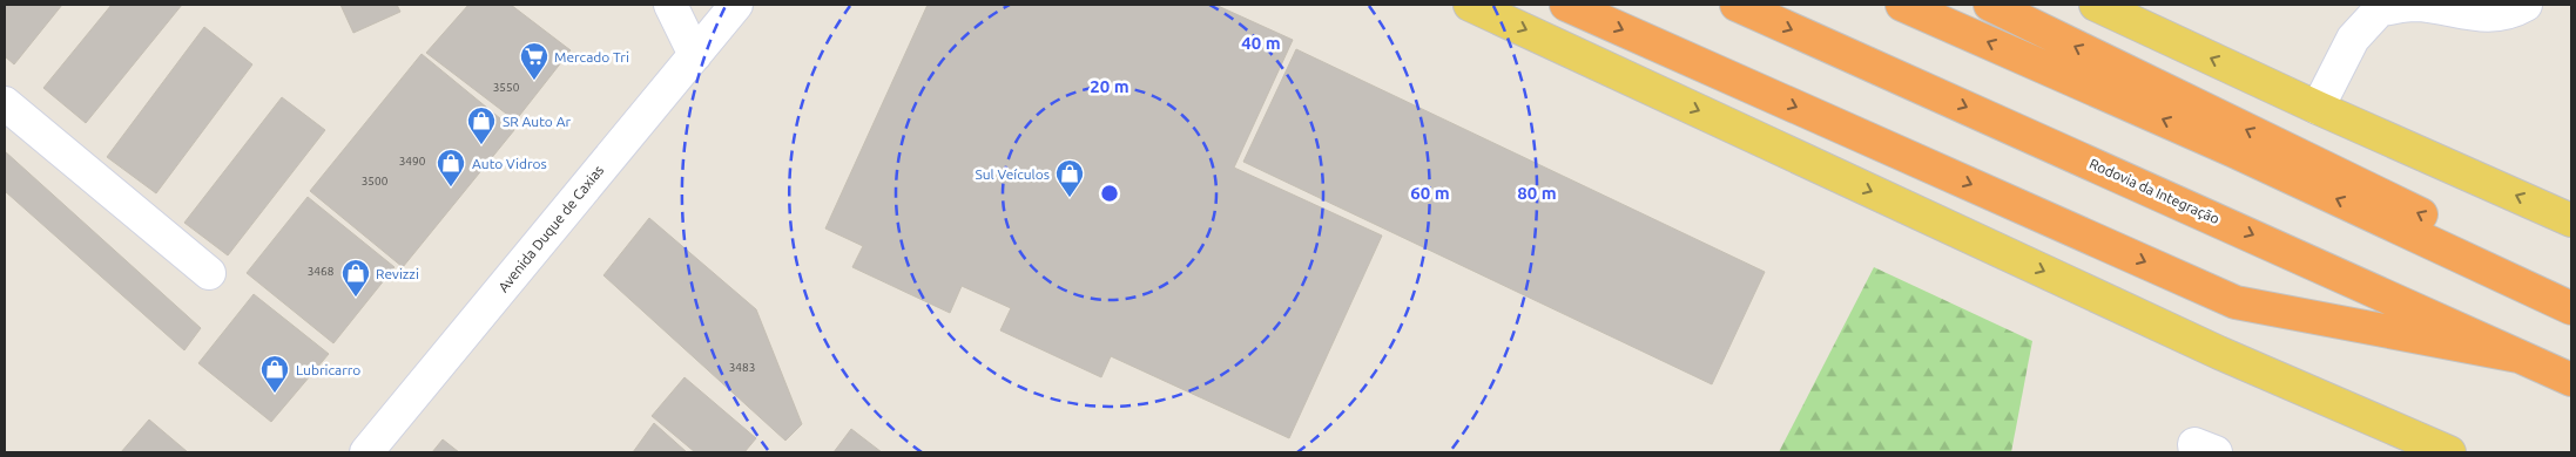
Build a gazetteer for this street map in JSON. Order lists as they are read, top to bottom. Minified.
{"streets":{"highway":["Rodovia da Integração"],"street":["Avenida Duque de Caxias"]},"places":{"supermarket":["Mercado Tri"],"shop":["SR Auto Ar","Auto Vidros","Sul Veículos","Revizzi","Lubricarro"]},"house_numbers":["3550","3490","3500","3468","3483"],"rings":["40 m","20 m","60 m","80 m"]}
